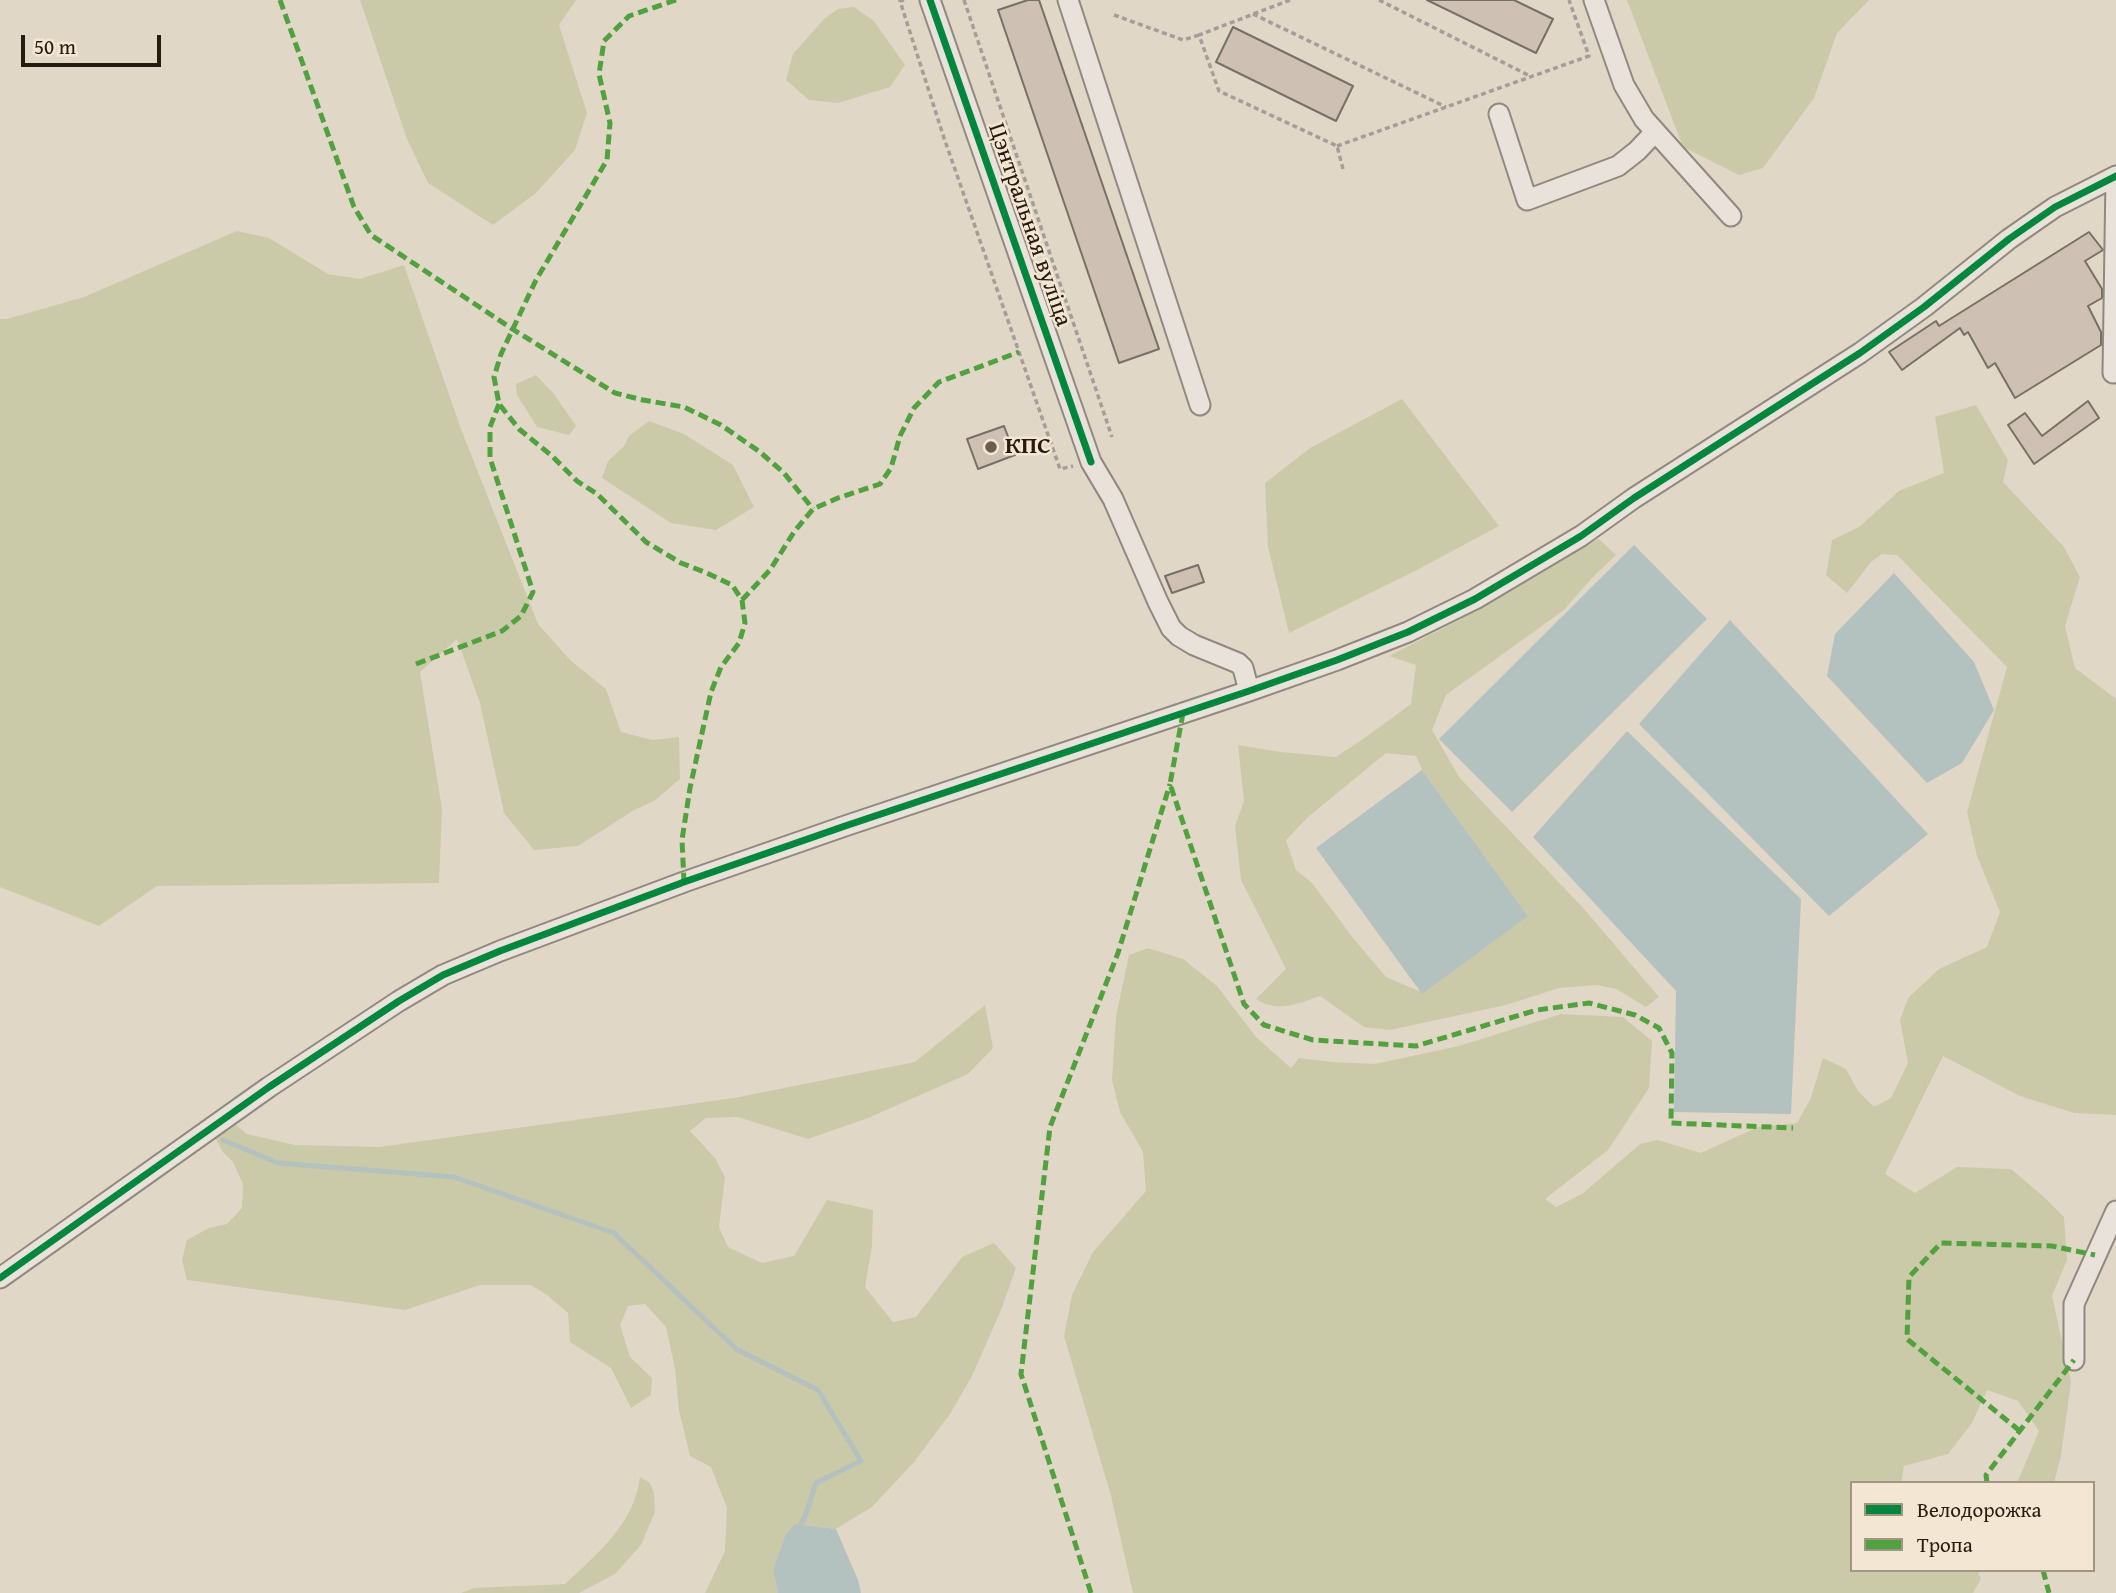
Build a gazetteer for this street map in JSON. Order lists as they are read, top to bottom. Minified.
{"streets":{"street":["Цэнтральная вуліца"]},"places":["КПС"],"legend":["Велодорожка","Тропа"],"scale_bar":"50 m"}
